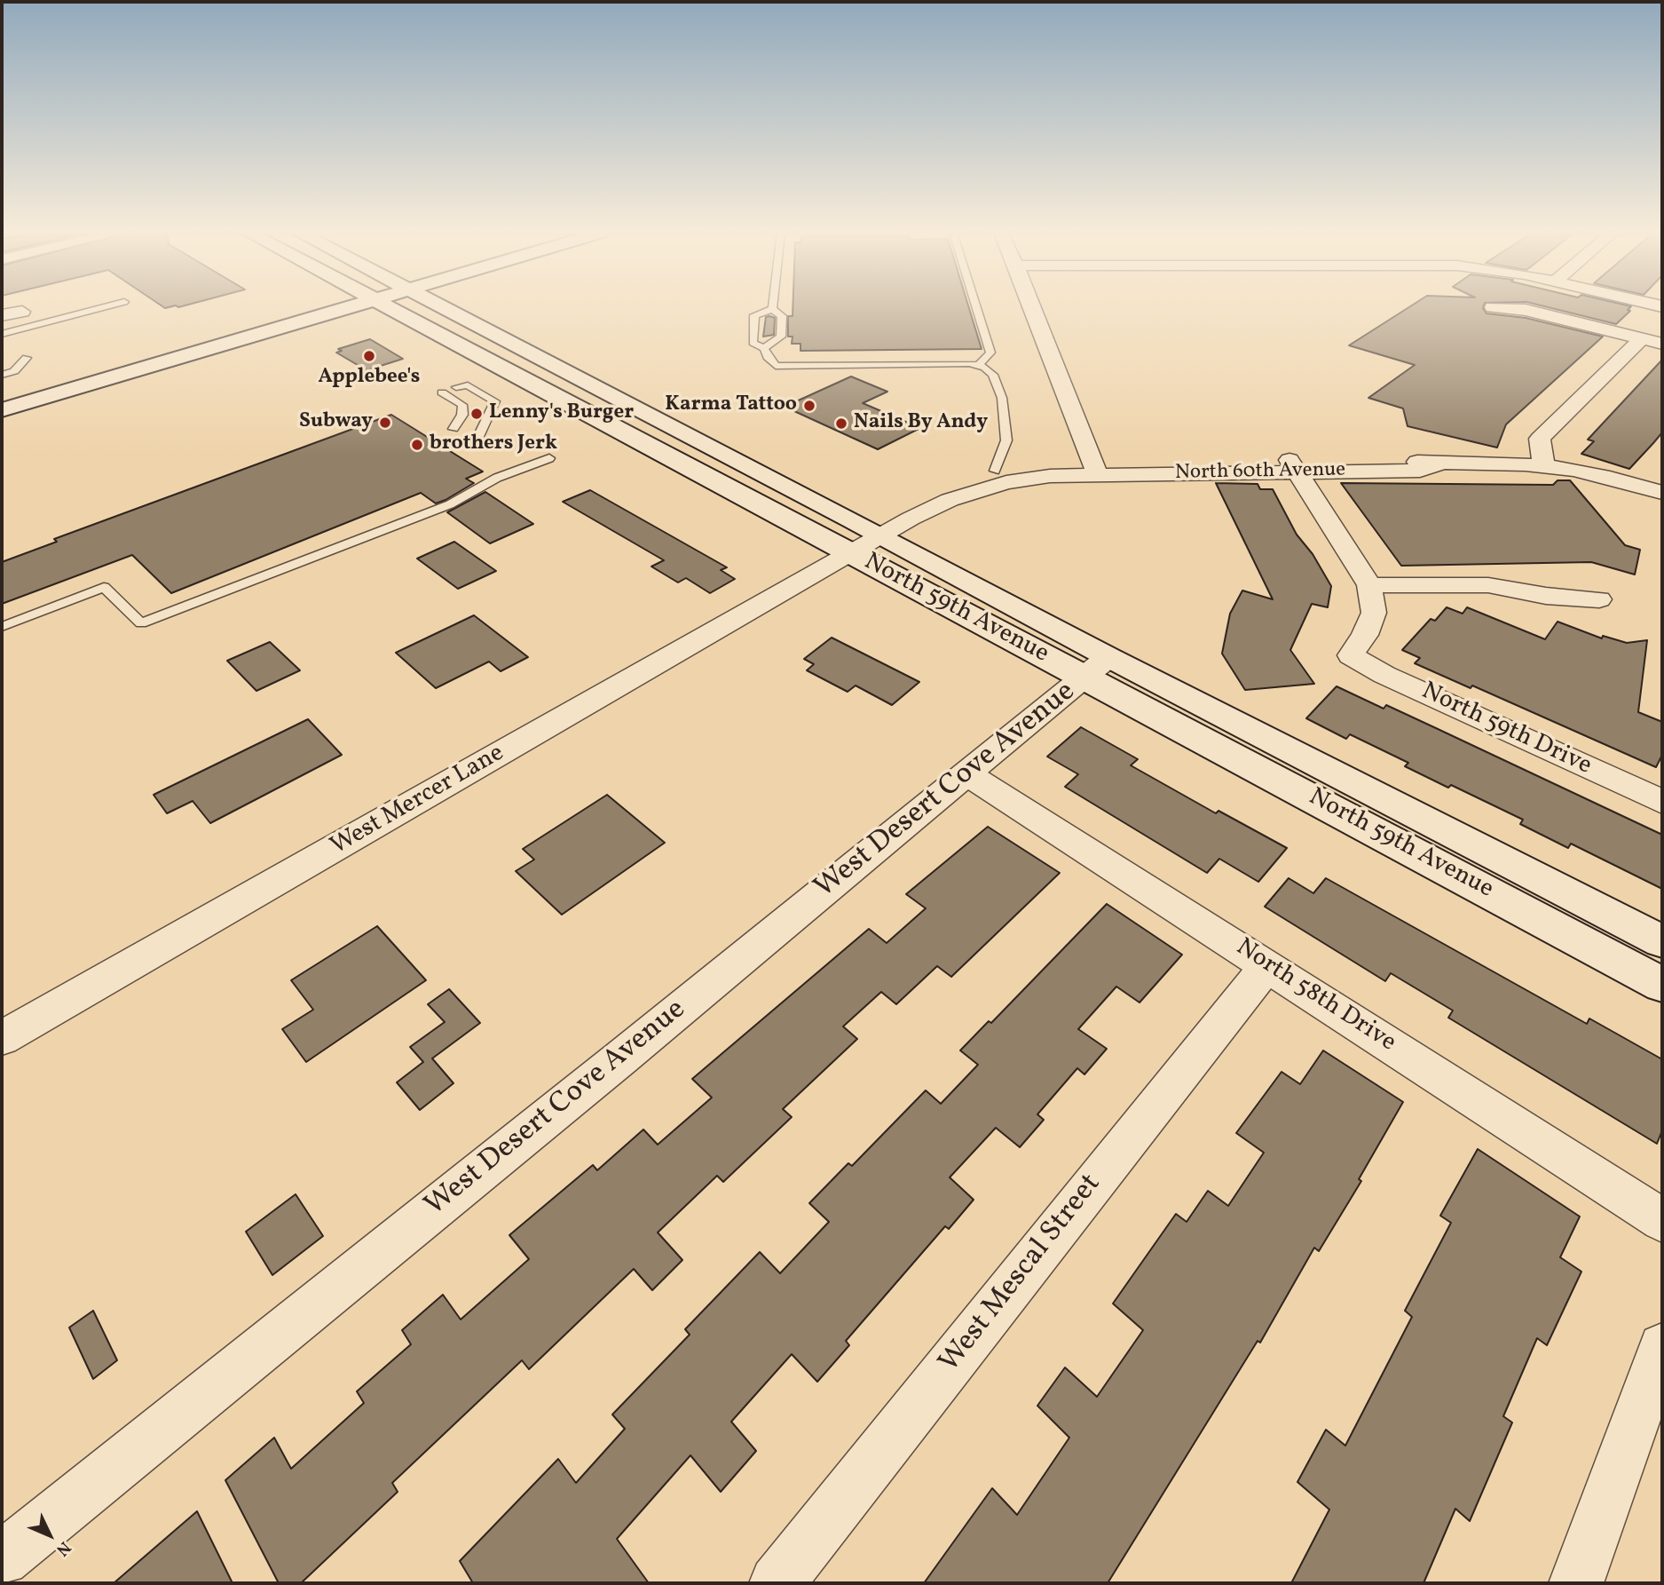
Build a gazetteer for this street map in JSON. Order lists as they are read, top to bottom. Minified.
{"streets":{"main road":["North 59th Avenue"],"street":["North 60th Avenue","North 59th Drive","West Desert Cove Avenue","West Mercer Lane","North 58th Drive","West Mescal Street"]},"crossings":[["North 60th Avenue","West Mercer Lane"],["North 59th Avenue","West Desert Cove Avenue"],["North 59th Avenue","West Mercer Lane"],["West Desert Cove Avenue","North 58th Drive"],["North 58th Drive","West Mescal Street"]],"places":["Applebee's","Karma Tattoo","Lenny's Burger","Subway","Nails By Andy","brothers Jerk"],"north":"bottom right"}
